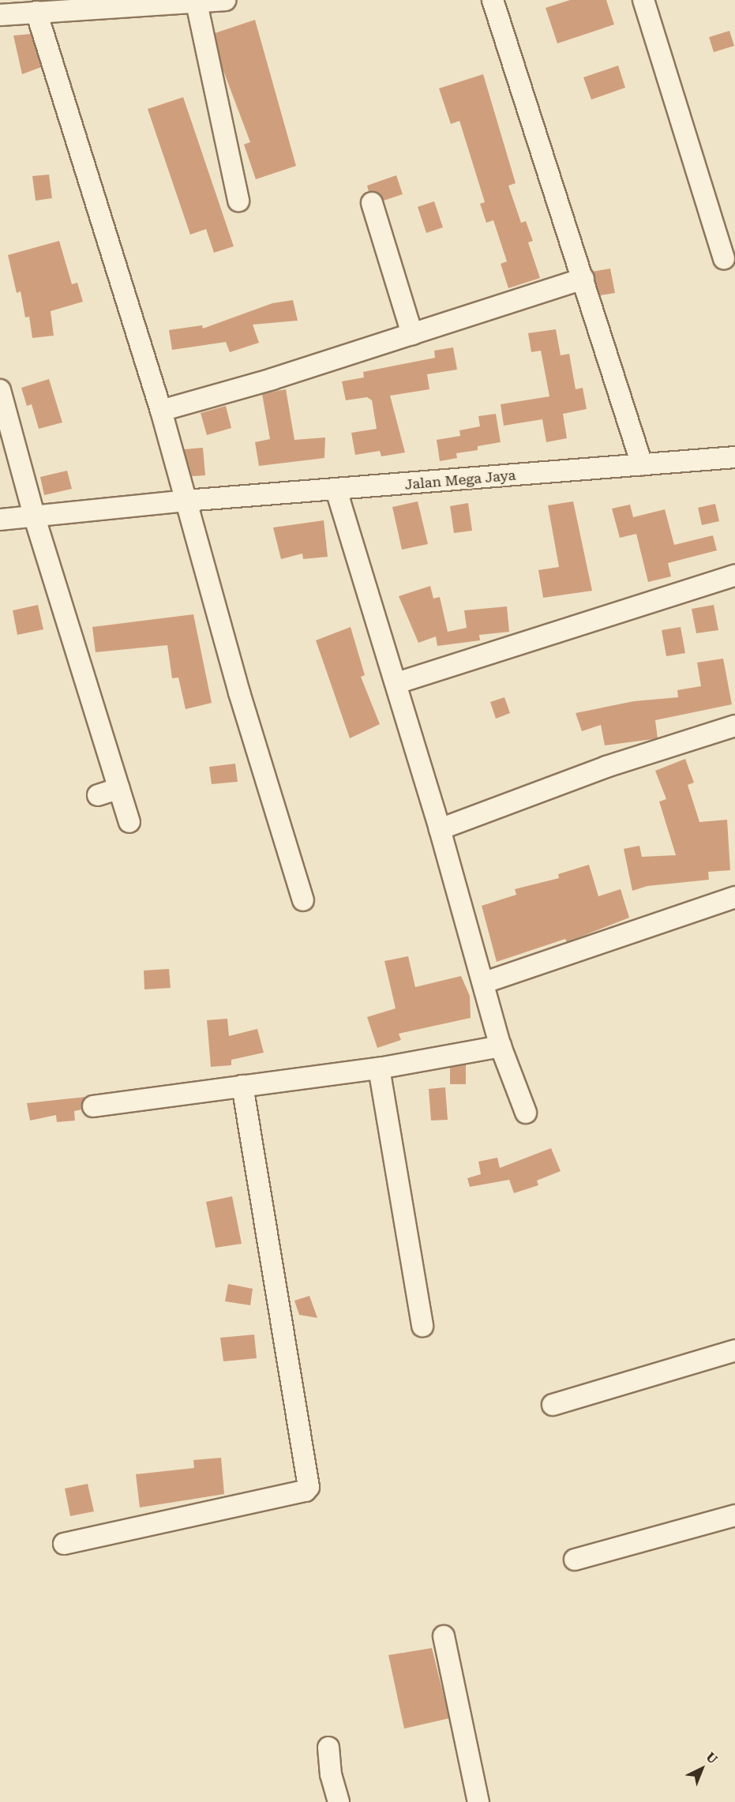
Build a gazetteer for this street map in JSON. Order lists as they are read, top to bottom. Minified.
{"streets":{"street":["Jalan Mega Jaya"]},"north":"top right"}
